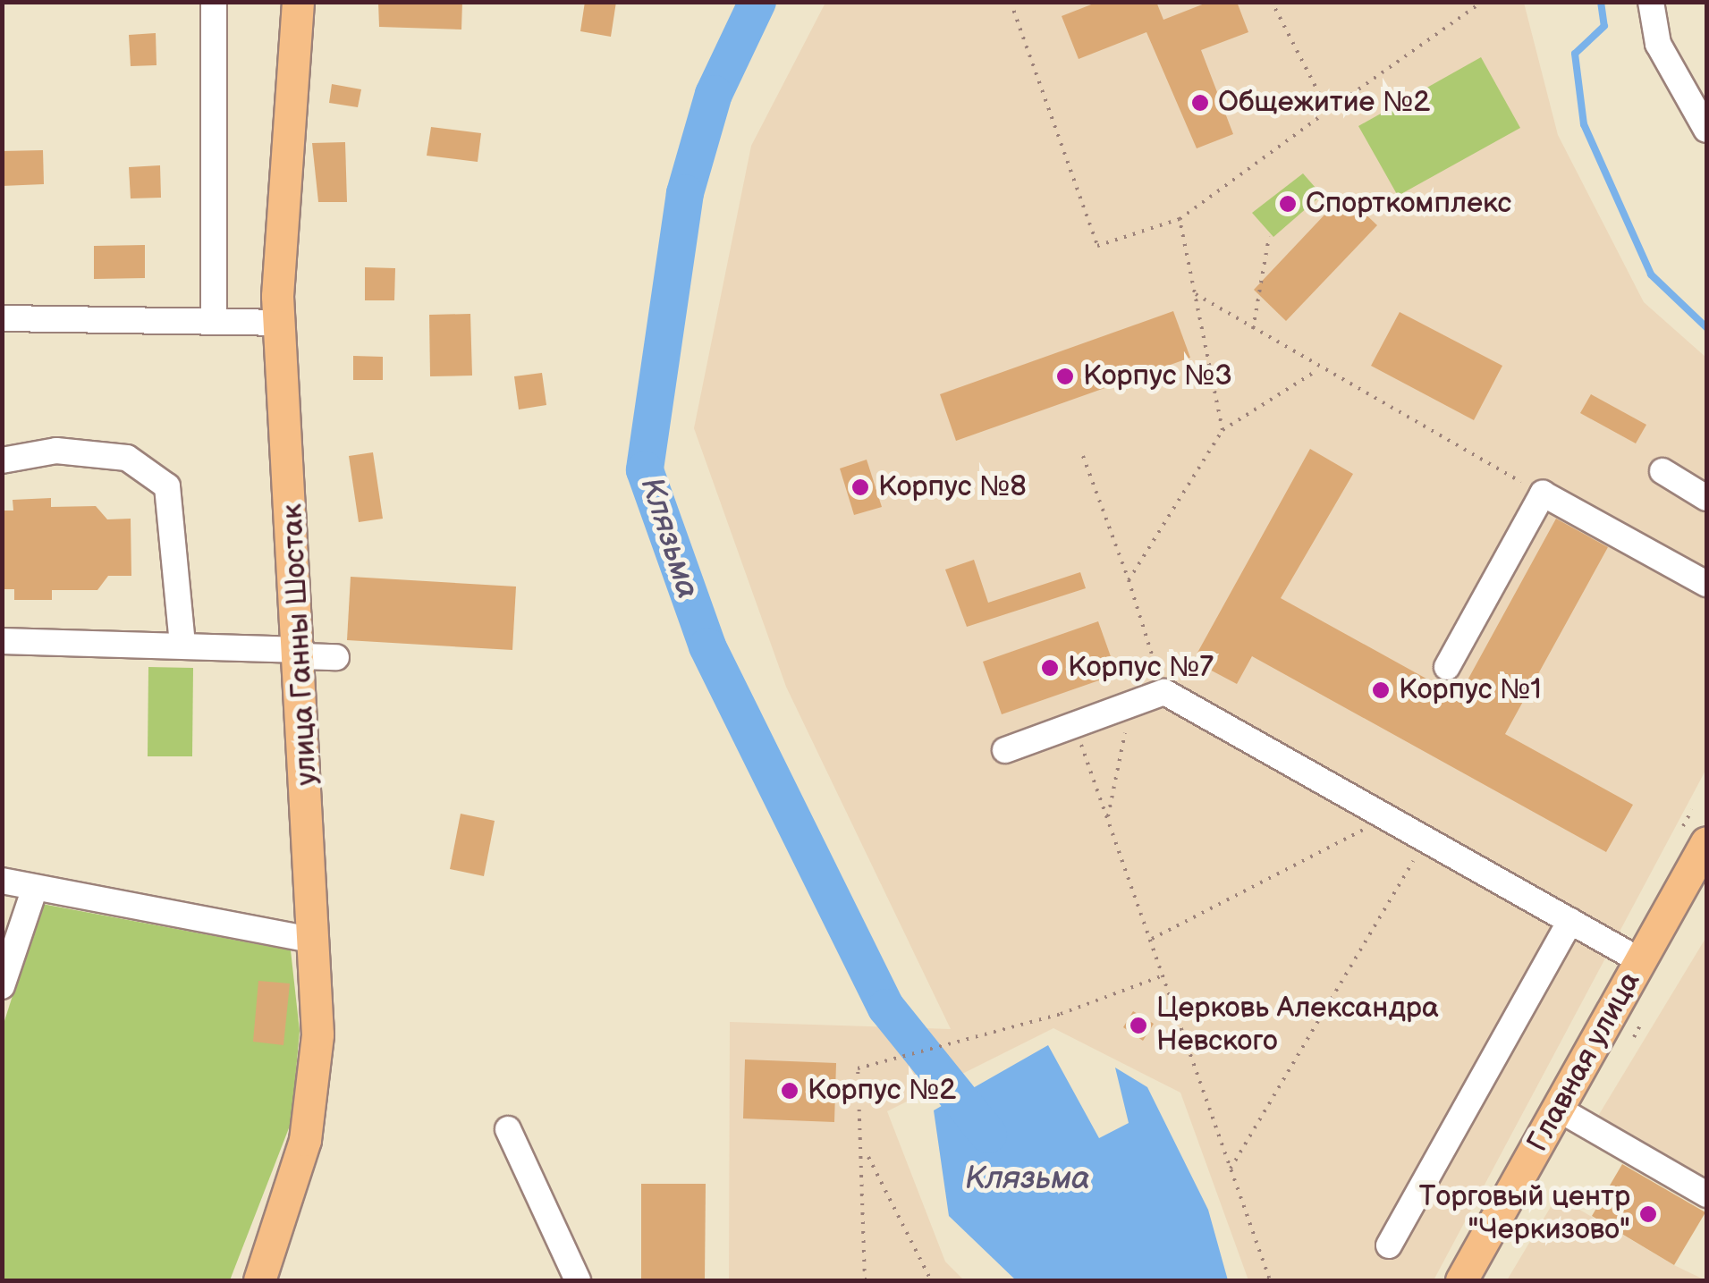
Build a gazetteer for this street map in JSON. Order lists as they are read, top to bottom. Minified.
{"streets":{"main road":["улица Ганны Шостак","Главная улица"]},"water":["Клязьма"],"places":["Общежитие №2","Спорткомплекс","Корпус №3","Корпус №8","Корпус №7","Корпус №1","Церковь Александра Невского","Корпус №2","Торговый центр \"Черкизово\""]}
